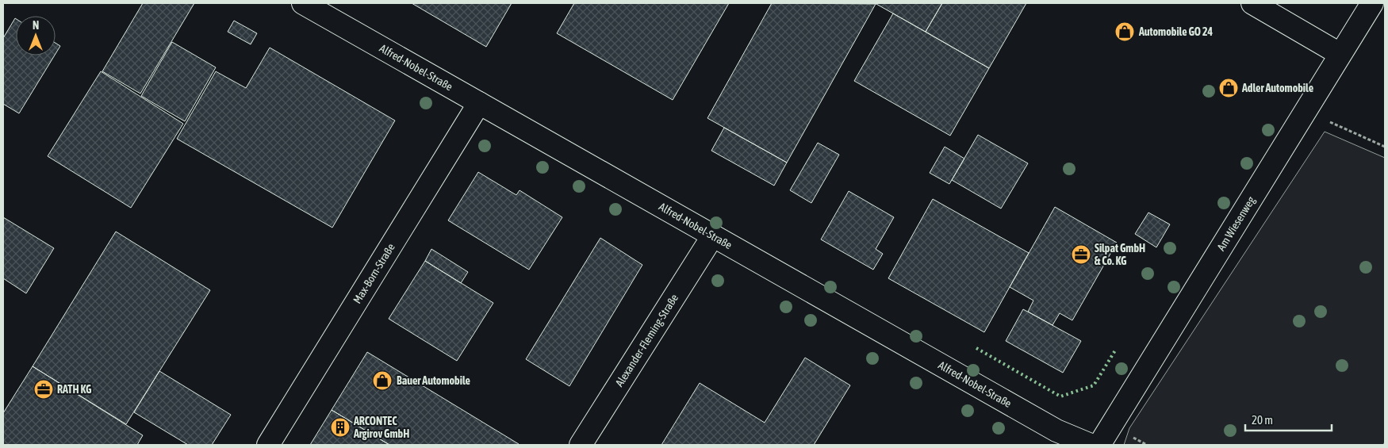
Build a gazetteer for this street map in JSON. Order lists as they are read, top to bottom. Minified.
{"streets":{"street":["Alfred-Nobel-Straße","Am Wiesenweg","Max-Born-Straße","Alexander-Fleming-Straße"]},"crossings":[["Alfred-Nobel-Straße","Max-Born-Straße"],["Alfred-Nobel-Straße","Alexander-Fleming-Straße"]],"places":{"shop":["Automobile GO 24","Adler Automobile","Bauer Automobile"],"office":["Silpat GmbH & Co. KG","RATH KG"],"building":["ARCONTEC Argirov GmbH"]},"scale_bar":"20 m","north":"top"}
